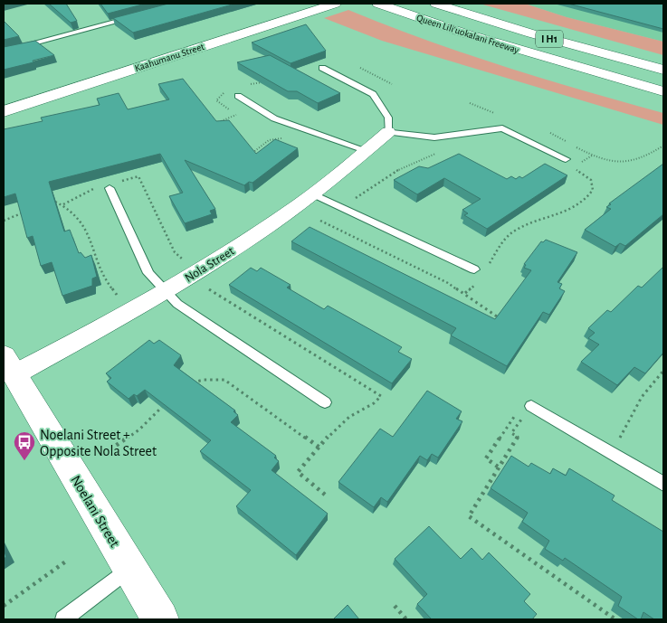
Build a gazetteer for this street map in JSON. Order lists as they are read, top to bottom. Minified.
{"streets":{"main road":["Queen Liliʻuokalani Freeway","I H1","Kaahumanu Street","Noelani Street"],"street":["Nola Street"]},"crossings":[["Nola Street","Noelani Street"]],"places":{"bus stop":["Noelani Street + Opposite Nola Street"]}}
